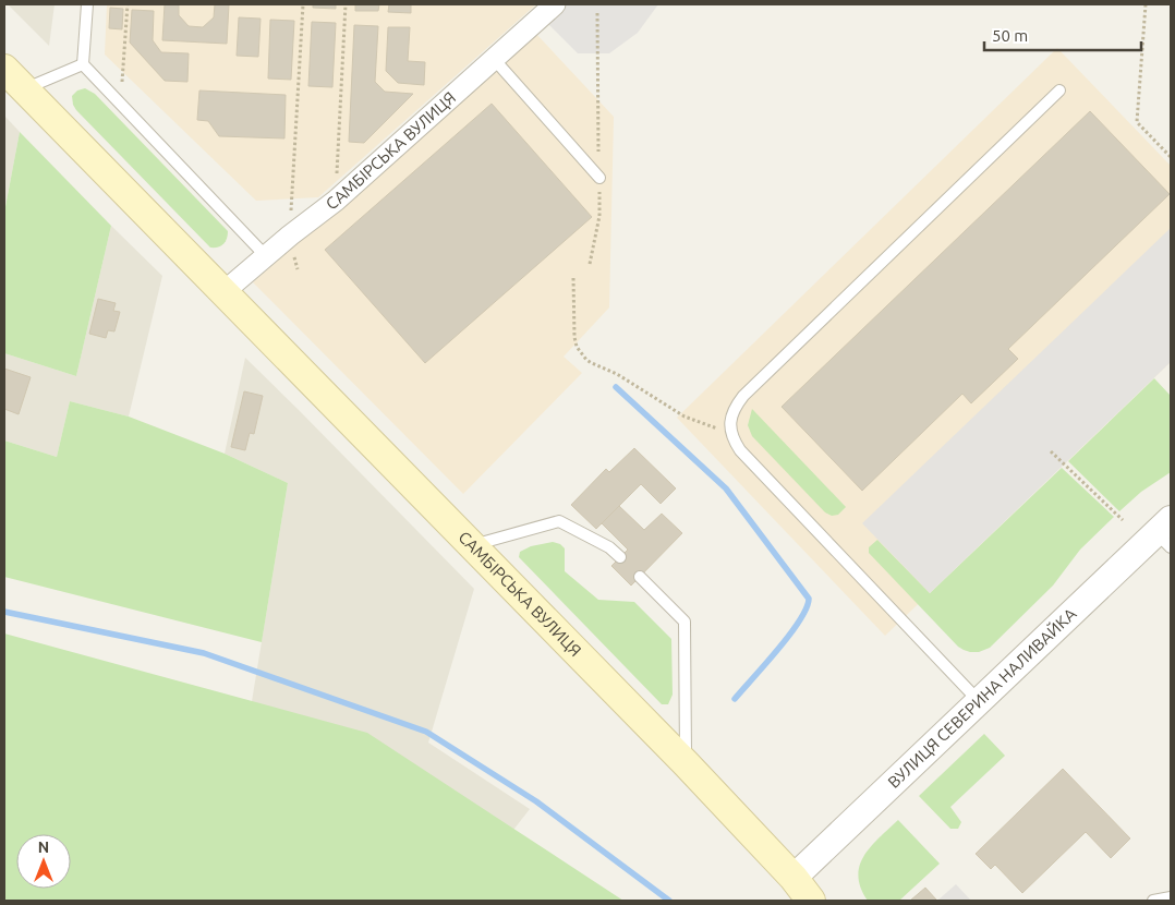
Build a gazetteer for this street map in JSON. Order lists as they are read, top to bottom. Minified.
{"streets":{"main road":["САМБІРСЬКА ВУЛИЦЯ"],"street":["ВУЛИЦЯ СЕВЕРИНА НАЛИВАЙКА"]},"crossings":[["САМБІРСЬКА ВУЛИЦЯ","ВУЛИЦЯ СЕВЕРИНА НАЛИВАЙКА"]],"scale_bar":"50 m","north":"top"}
